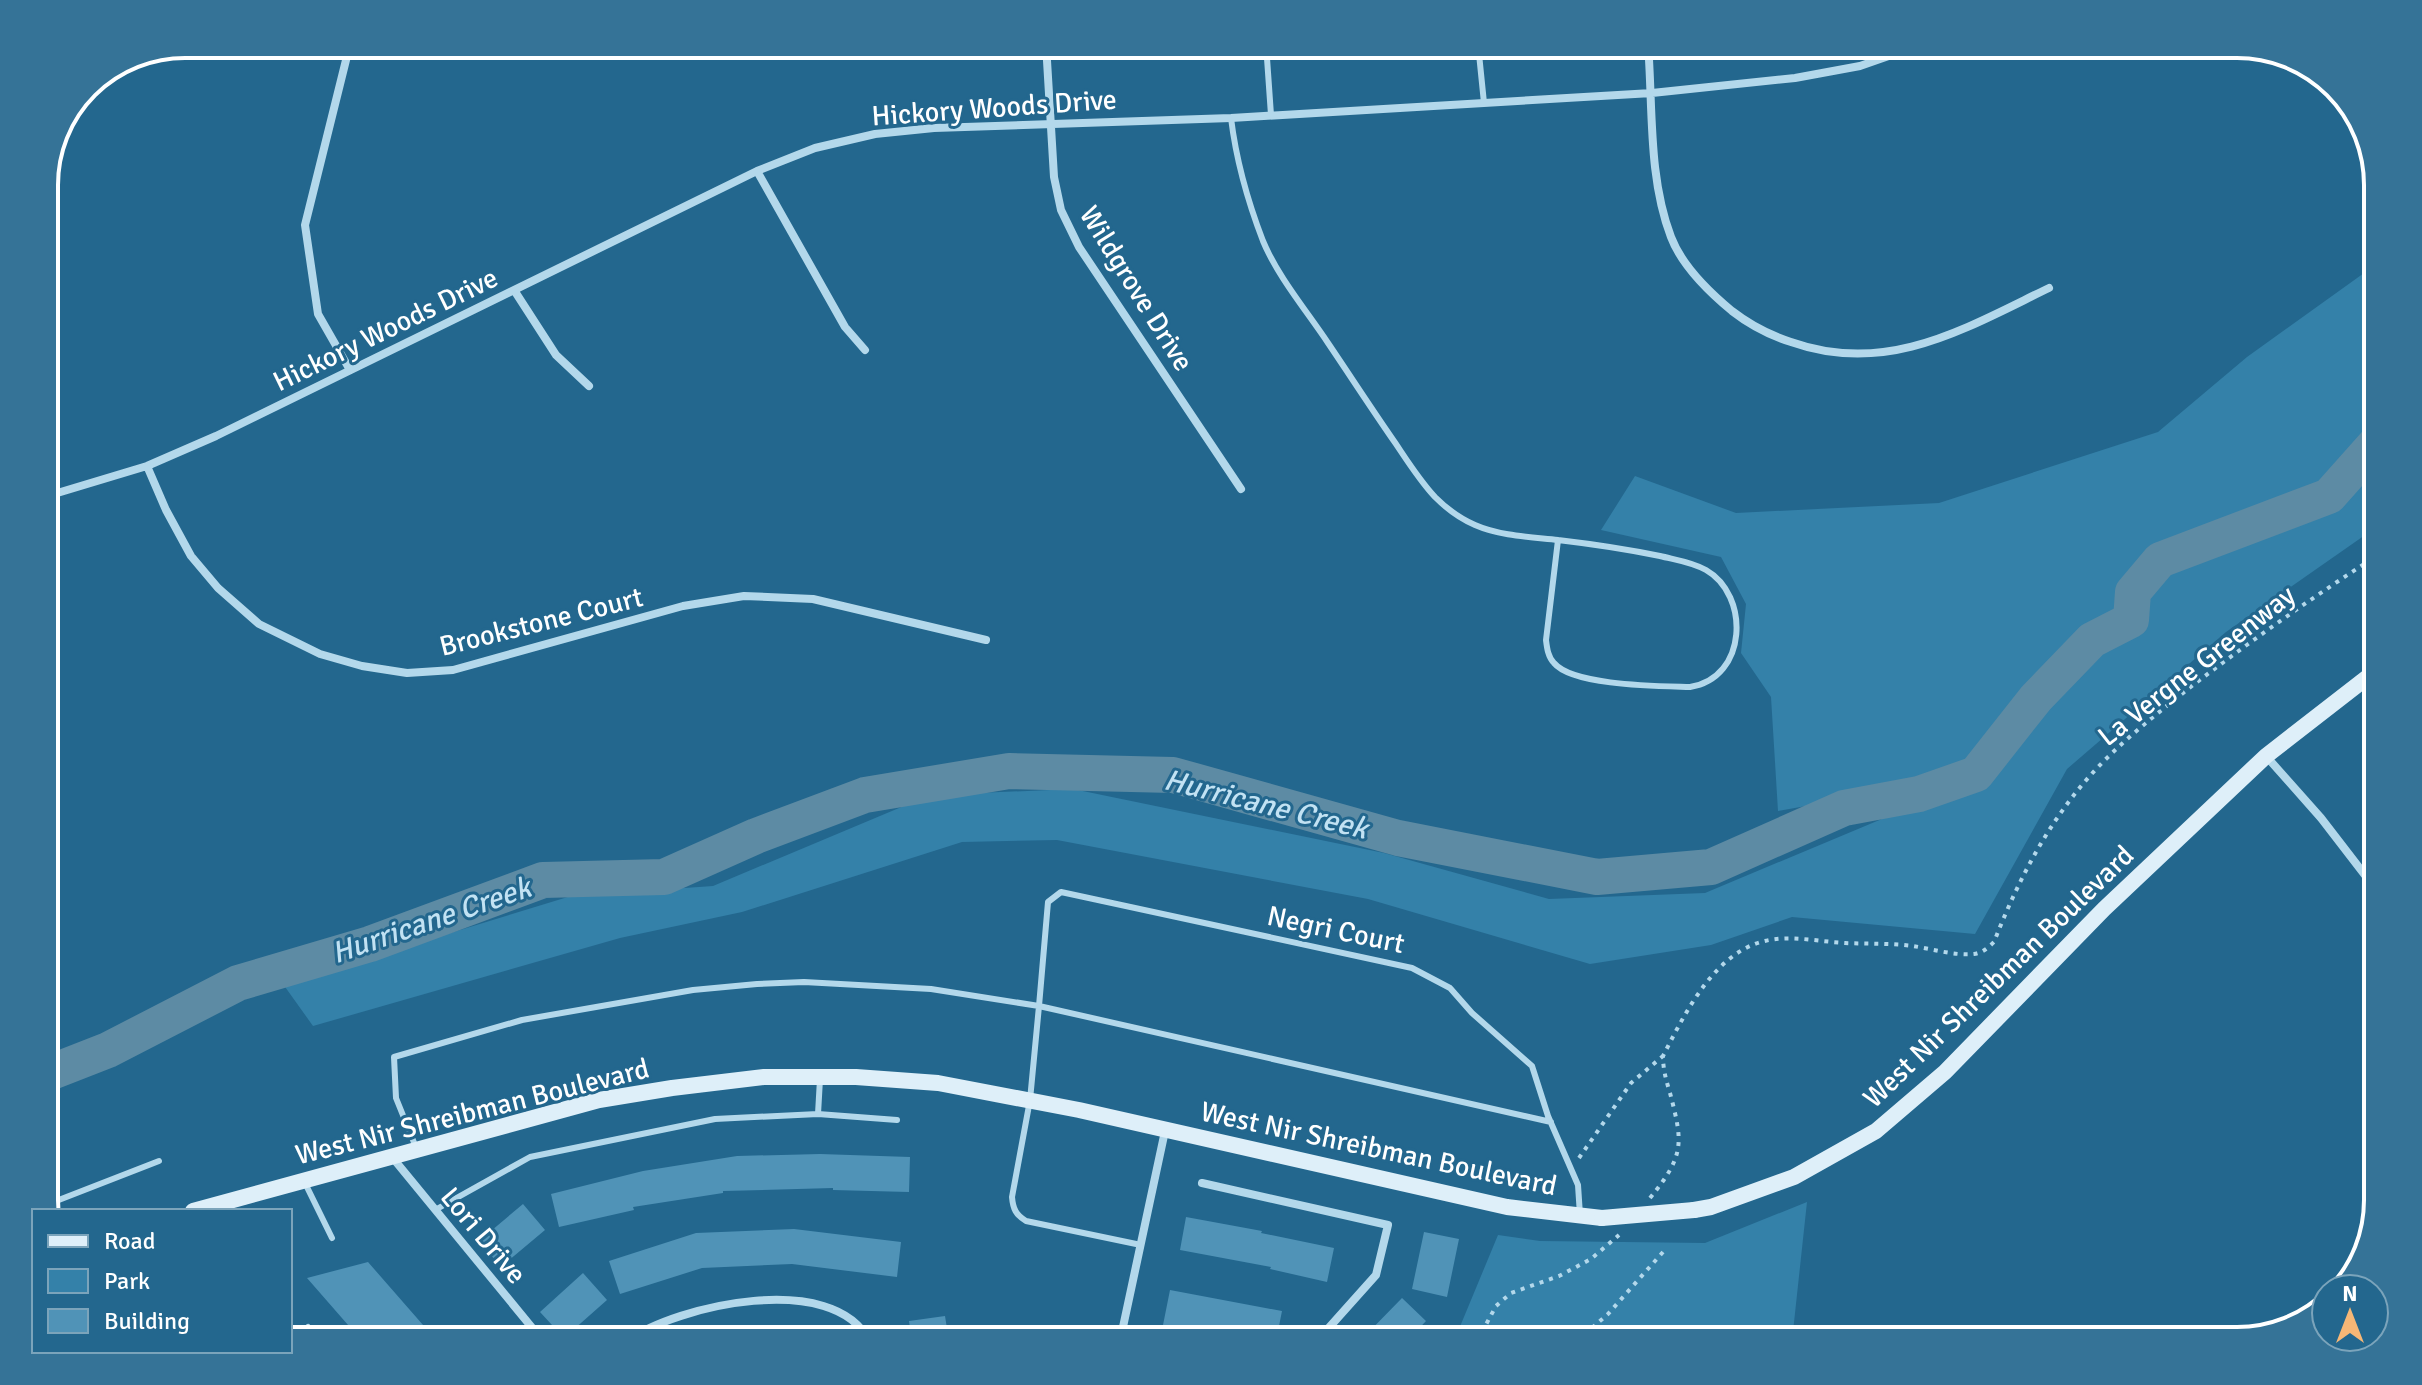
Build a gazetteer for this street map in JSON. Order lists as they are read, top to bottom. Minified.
{"streets":{"main road":["West Nir Shreibman Boulevard"],"street":["Hickory Woods Drive","Wildgrove Drive","Brookstone Court","Lori Drive"],"lane":["Negri Court"],"path":["La Vergne Greenway"]},"crossings":[["Hickory Woods Drive","Wildgrove Drive"],["Hickory Woods Drive","Brookstone Court"],["Negri Court","West Nir Shreibman Boulevard"],["West Nir Shreibman Boulevard","Lori Drive"]],"water":["Hurricane Creek"],"legend":["Road","Park","Building"],"north":"top"}
